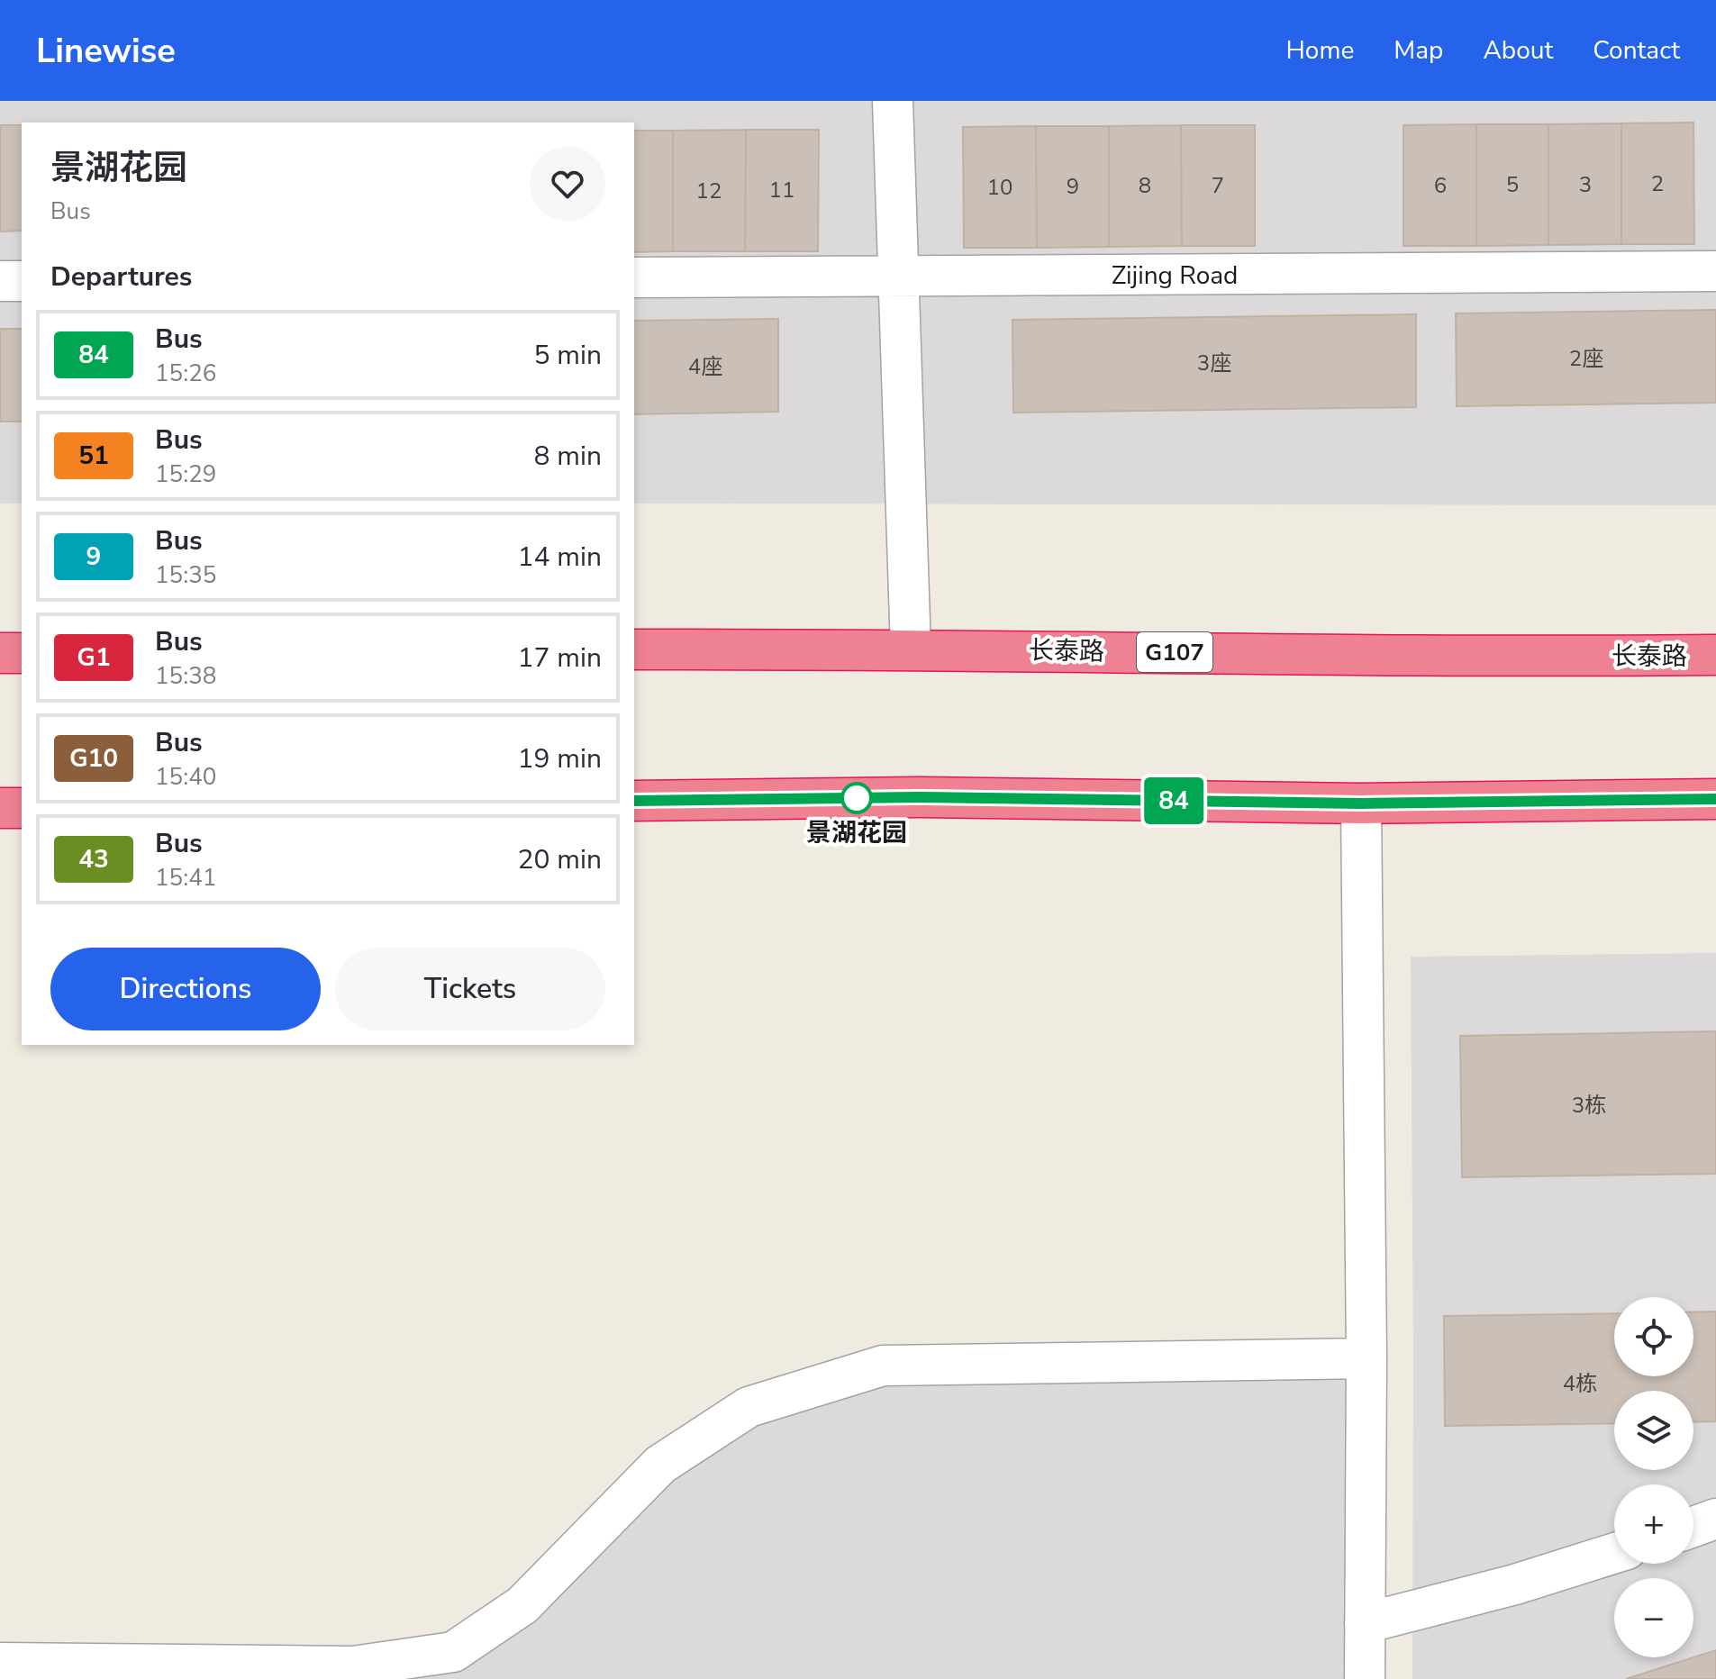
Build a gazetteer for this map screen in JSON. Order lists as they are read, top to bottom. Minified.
{"streets":{"highway":["长泰路","G107"],"street":["Zijing Road"]},"places":["景湖花园"],"lines":["bus line 84"],"house_numbers":["2","5","3","8","7","6","9","10","11","12","2座","3座","4座","3栋","4栋"],"page":{"header":"Linewise","nav":["Home","Map","About","Contact"],"on_map":"84","heading":[["景湖花园","Bus"],"Departures"],"list":[{"mark":"84","name":"Bus","note":"15:26","value":"5 min"},{"mark":"51","name":"Bus","note":"15:29","value":"8 min"},{"mark":"9","name":"Bus","note":"15:35","value":"14 min"},{"mark":"G1","name":"Bus","note":"15:38","value":"17 min"},{"mark":"G10","name":"Bus","note":"15:40","value":"19 min"},{"mark":"43","name":"Bus","note":"15:41","value":"20 min"}],"buttons":["Directions","Tickets"],"map_buttons":["+","−"]}}
